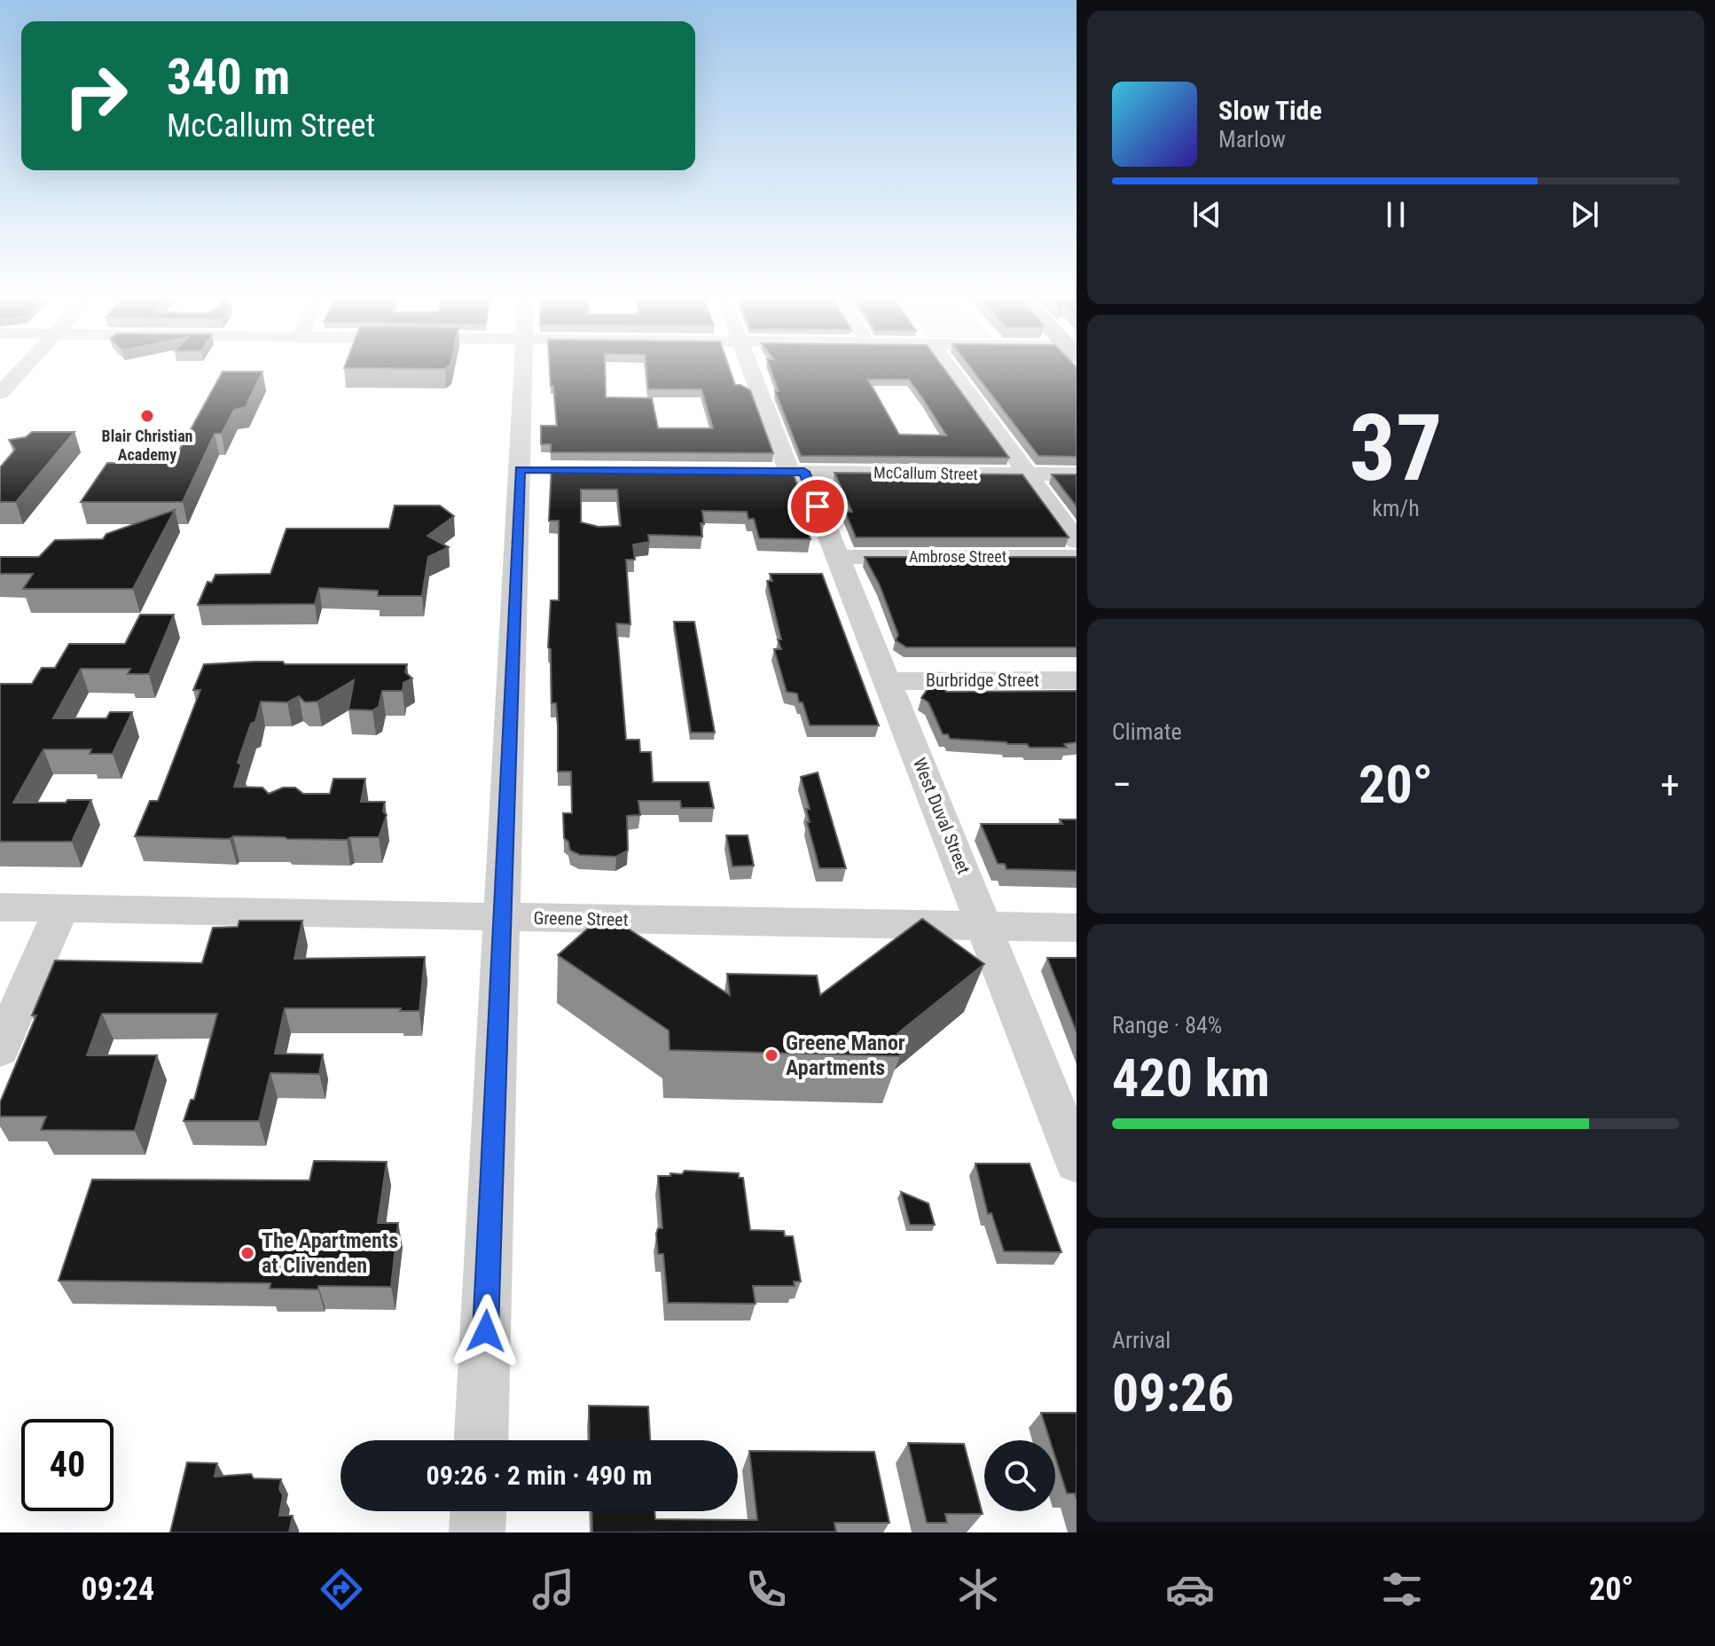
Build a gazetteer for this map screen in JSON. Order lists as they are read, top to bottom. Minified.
{"streets":{"street":["McCallum Street","Ambrose Street","Burbridge Street","West Duval Street","Greene Street"]},"crossings":[["McCallum Street","West Duval Street"],["Ambrose Street","West Duval Street"],["Burbridge Street","West Duval Street"],["West Duval Street","Greene Street"]],"places":["Blair Christian Academy","Greene Manor Apartments","The Apartments at Clivenden"],"page":{"turn":["340 m","McCallum Street"],"song":["Slow Tide","Marlow"],"tile":[["37","km/h"],"Climate",["Range · 84%","420 km"],["Arrival","09:26"]],"heat":["−","20°","+"],"limit":"40","trip":"09:26 · 2 min · 490 m","tabs":["09:24","20°"]}}
